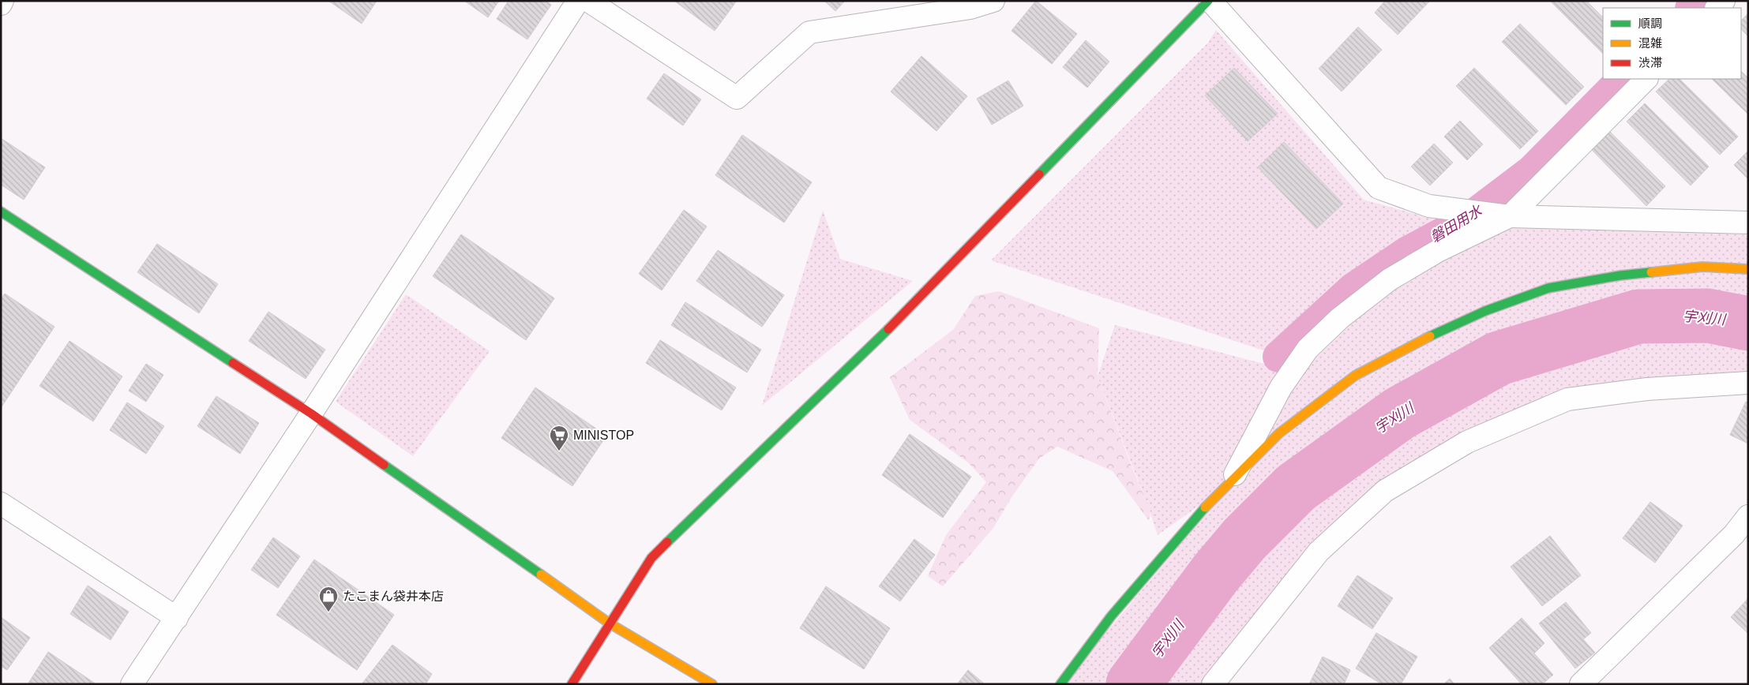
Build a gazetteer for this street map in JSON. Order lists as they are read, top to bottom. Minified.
{"water":["磐田用水","宇刈川"],"places":{"supermarket":["MINISTOP"],"shop":["たこまん袋井本店"]},"legend":["順調","混雑","渋滞"]}
